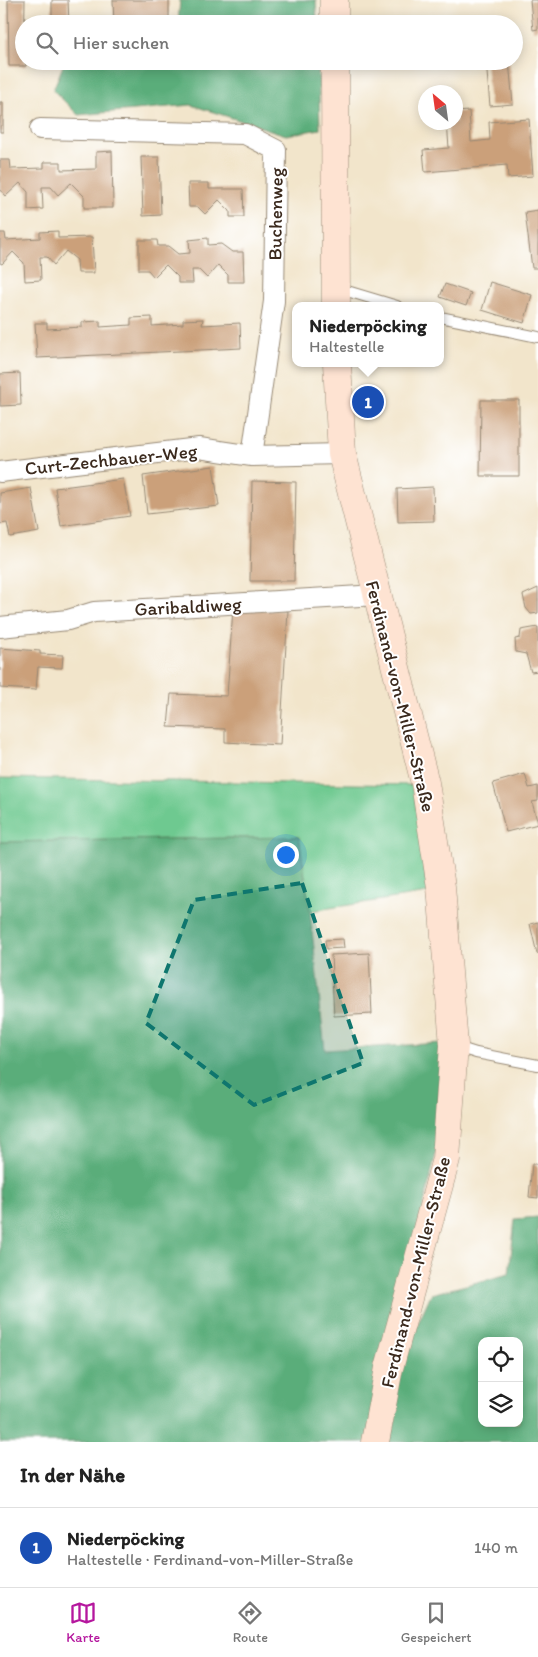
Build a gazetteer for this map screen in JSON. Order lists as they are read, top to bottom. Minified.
{"streets":{"main road":["Ferdinand-von-Miller-Straße"],"street":["Buchenweg","Curt-Zechbauer-Weg","Garibaldiweg"]},"crossings":[["Buchenweg","Curt-Zechbauer-Weg"],["Curt-Zechbauer-Weg","Ferdinand-von-Miller-Straße"],["Garibaldiweg","Ferdinand-von-Miller-Straße"]],"north":"top left","page":{"search":"Hier suchen","popup":["Niederpöcking","Haltestelle"],"pins":"1","heading":"In der Nähe","list":[{"mark":"1","name":"Niederpöcking","note":"Haltestelle · Ferdinand-von-Miller-Straße","value":"140 m"}],"nav":["Karte","Route","Gespeichert"]}}
